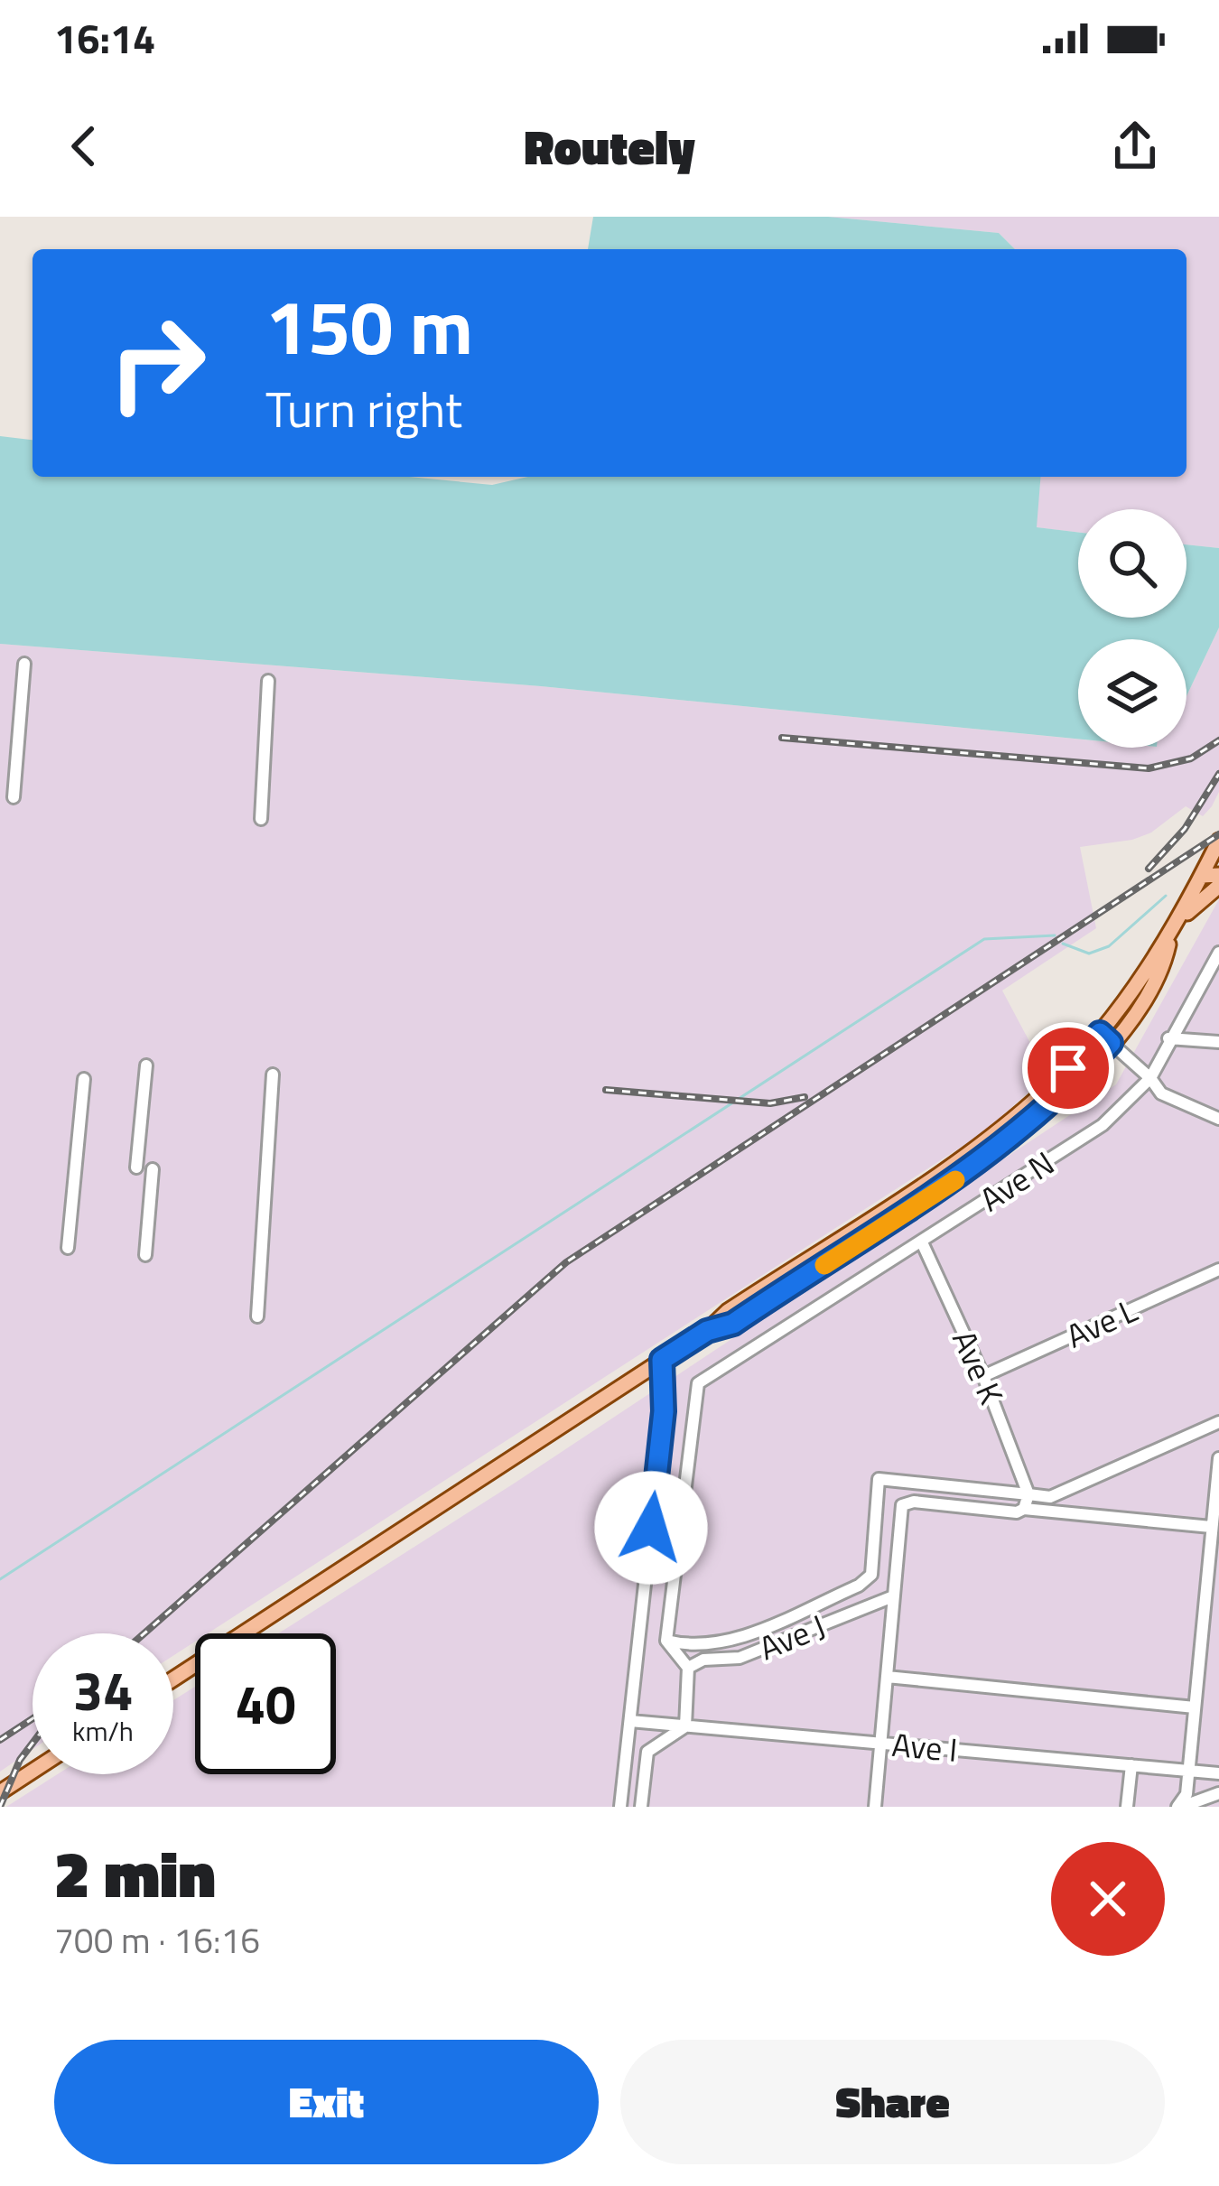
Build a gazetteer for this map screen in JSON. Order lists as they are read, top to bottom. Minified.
{"streets":{"street":["Ave N","Ave L","Ave K","Ave J","Ave I"]},"crossings":[["Ave N","Ave K"],["Ave L","Ave K"]],"page":{"status":"16:14","header":"Routely","turn":["150 m","Turn right"],"speed":"34 km/h","limit":"40","heading":["2 min","700 m · 16:16"],"buttons":["Exit","Share"]}}
